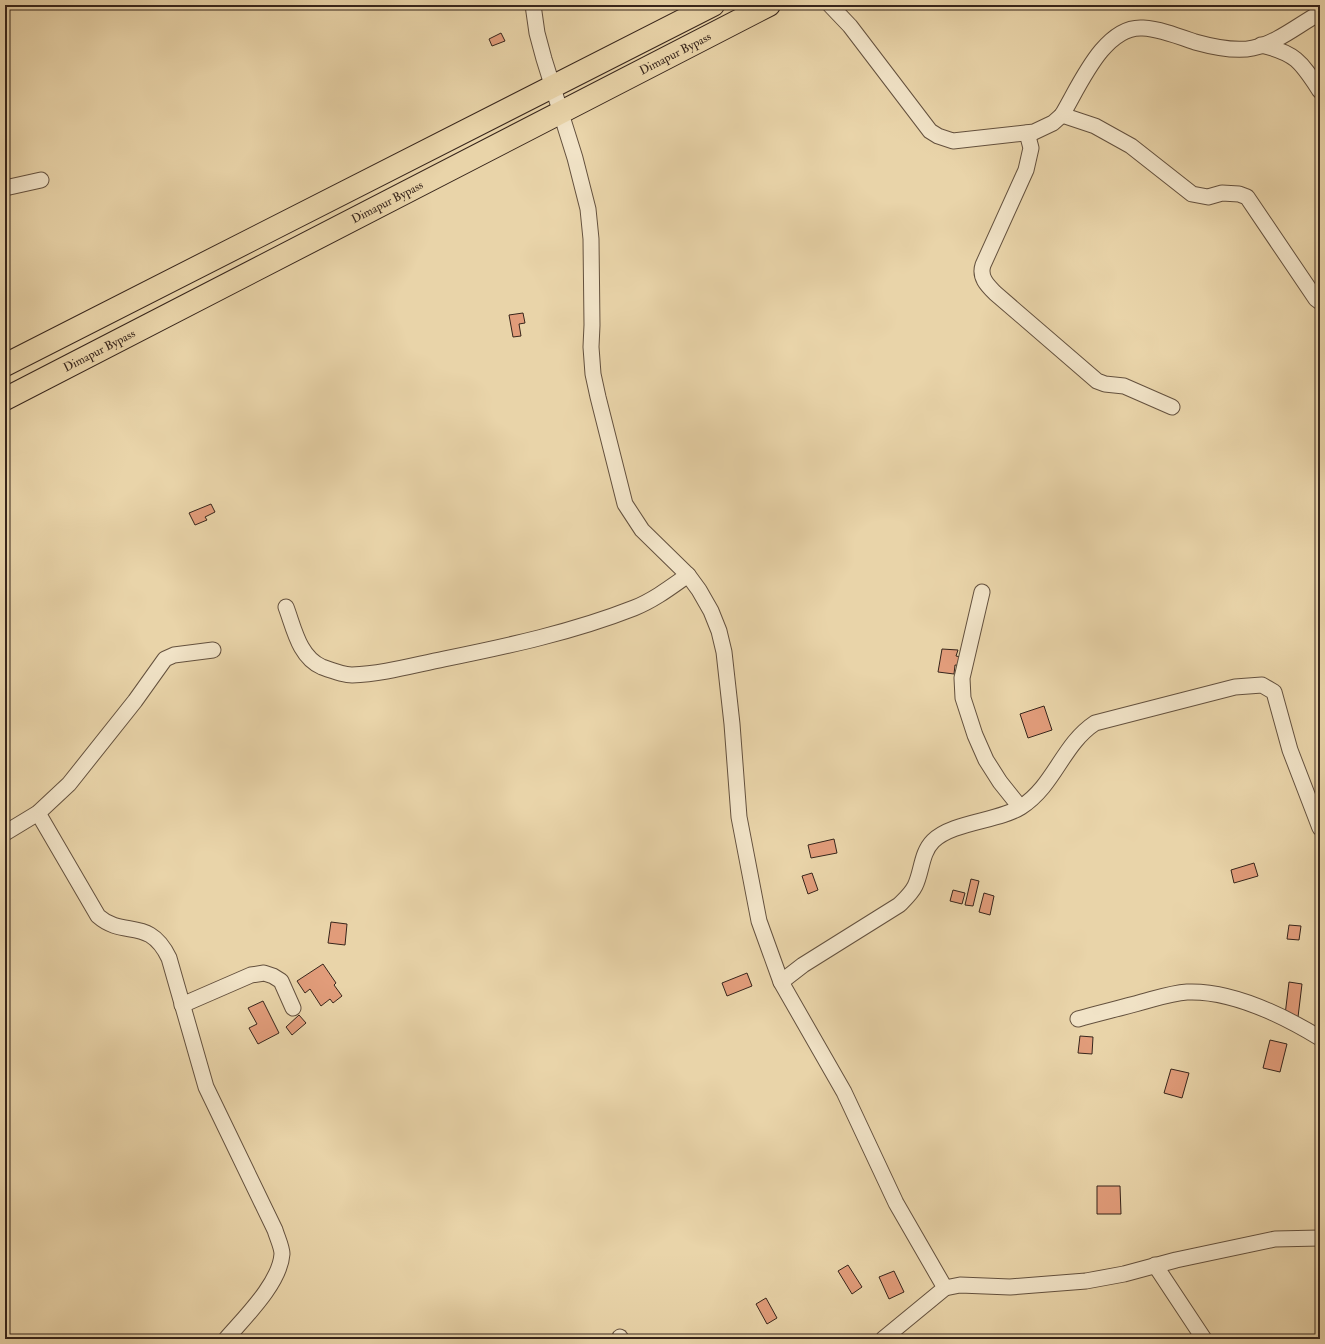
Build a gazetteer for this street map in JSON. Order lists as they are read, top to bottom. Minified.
{"streets":{"highway":["Dimapur Bypass"]}}
